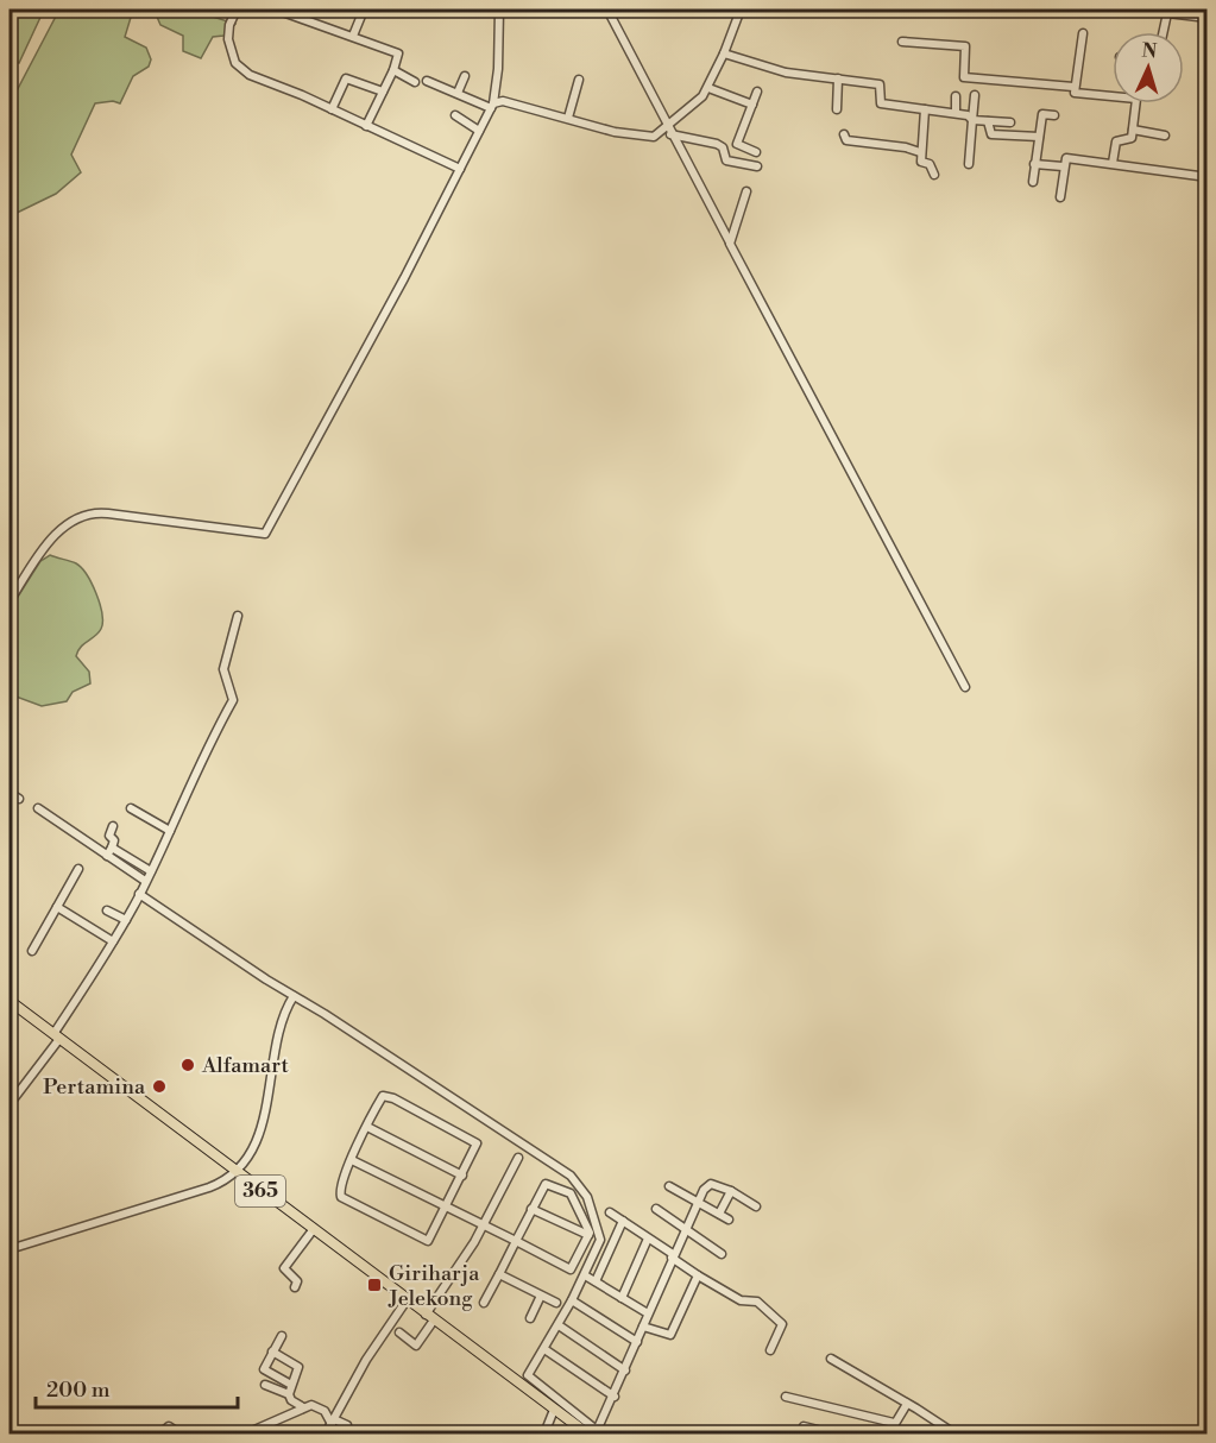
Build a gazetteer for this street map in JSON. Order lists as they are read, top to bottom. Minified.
{"streets":{"main road":["365"]},"places":{"other":["Alfamart","Pertamina"],"transit":["Giriharja Jelekong"]},"scale_bar":"200 m","north":"top"}
